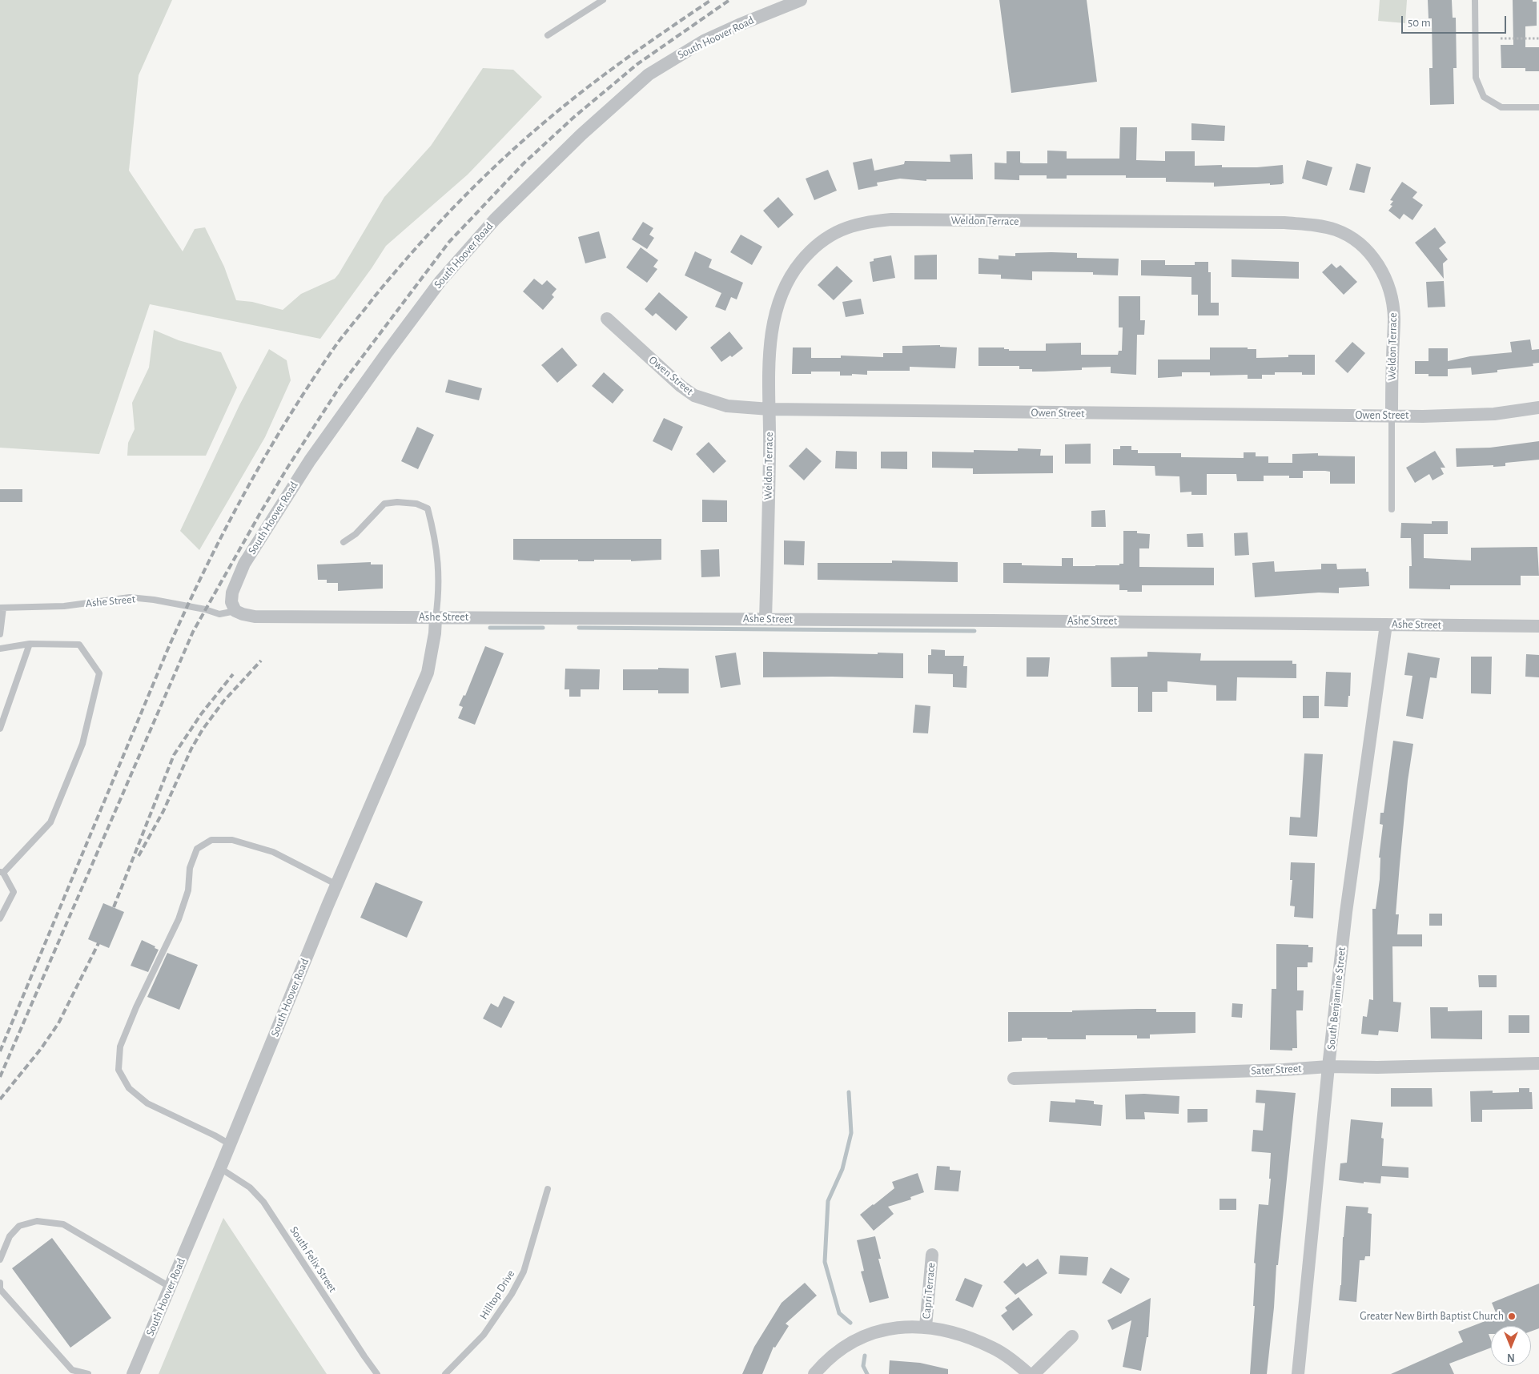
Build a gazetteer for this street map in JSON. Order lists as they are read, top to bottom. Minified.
{"streets":{"street":["South Hoover Road","Weldon Terrace","Owen Street","Ashe Street","South Benjamine Street","Sater Street","Capri Terrace"],"lane":["South Felix Street","Hilltop Drive"]},"crossings":[["South Hoover Road","Ashe Street"],["South Hoover Road","South Felix Street"],["Weldon Terrace","Owen Street"],["Weldon Terrace","Ashe Street"],["Ashe Street","South Benjamine Street"],["South Benjamine Street","Sater Street"]],"places":["Greater New Birth Baptist Church"],"scale_bar":"50 m","north":"bottom"}
